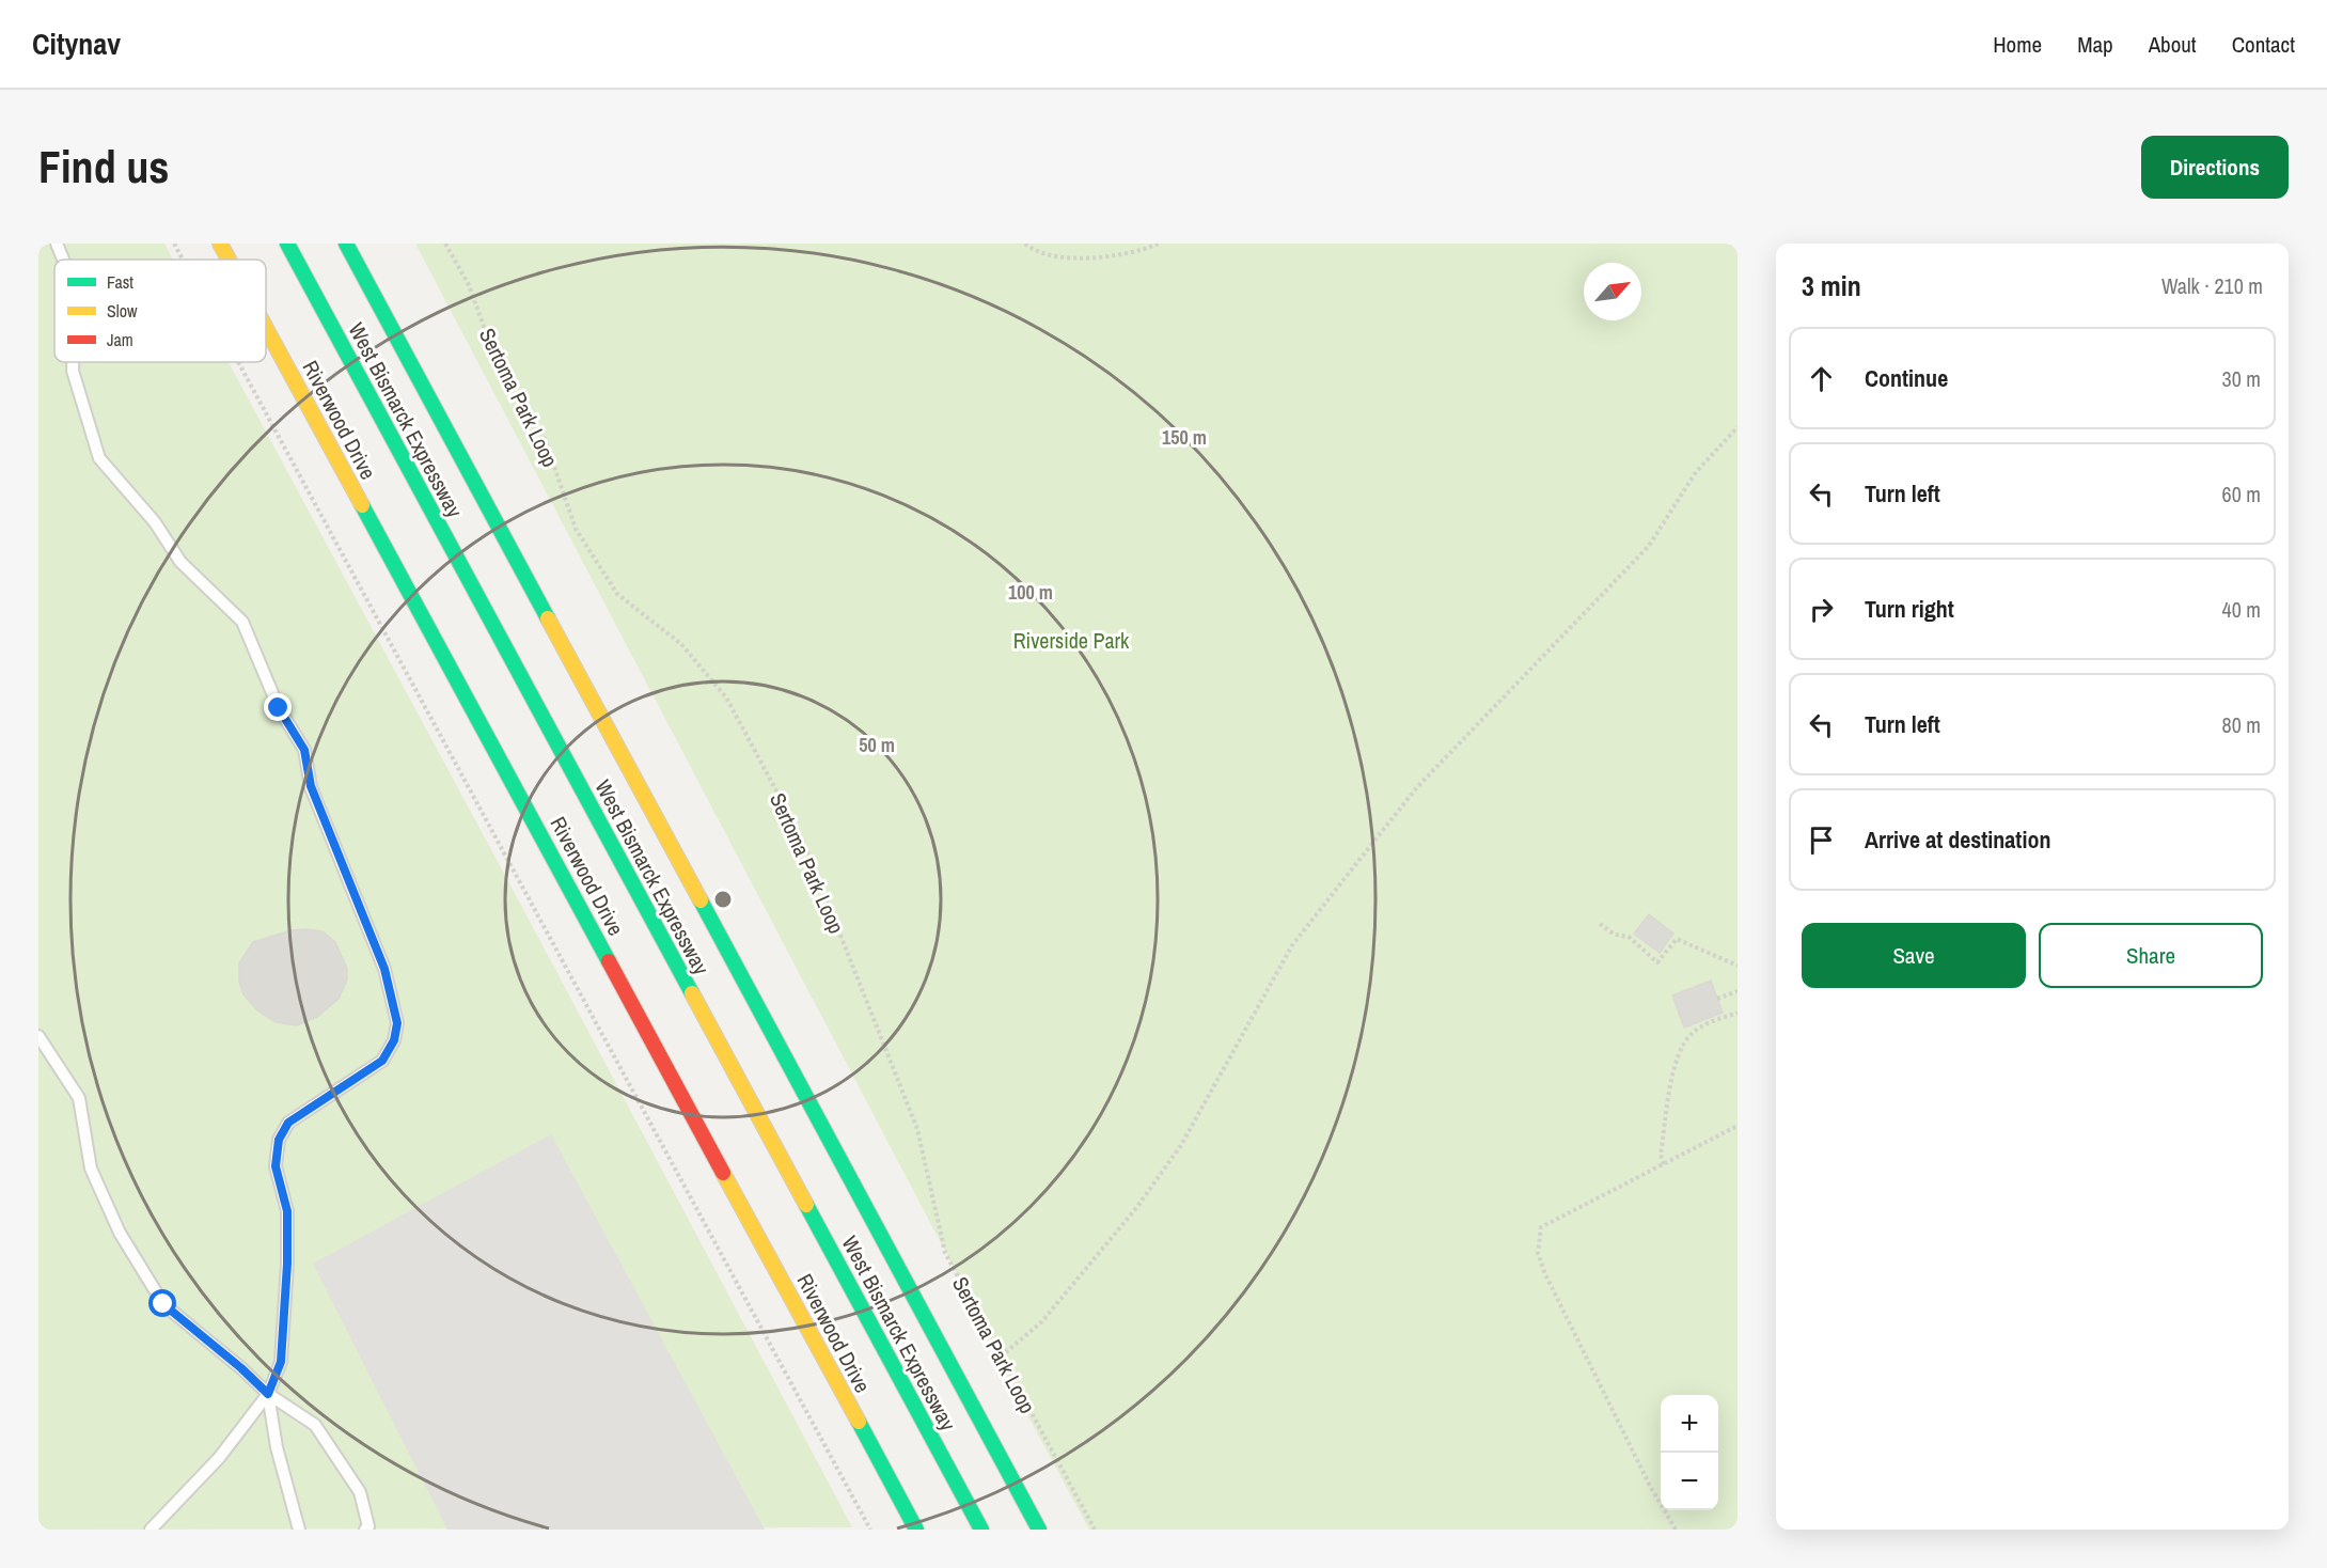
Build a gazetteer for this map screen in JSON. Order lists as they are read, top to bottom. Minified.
{"streets":{"main road":["Riverwood Drive","West Bismarck Expressway"],"path":["Sertoma Park Loop"]},"parks":["Riverside Park"],"legend":["Fast","Slow","Jam"],"north":"top right","page":{"header":"Citynav","nav":["Home","Map","About","Contact"],"buttons":["Directions",["Save","Share"]],"title":"Find us","heading":["3 min","Walk · 210 m"],"list":[["Continue","30 m"],["Turn left","60 m"],["Turn right","40 m"],["Turn left","80 m"],"Arrive at destination"],"map_buttons":["+","−"]},"rings":["150 m","100 m","50 m"]}
